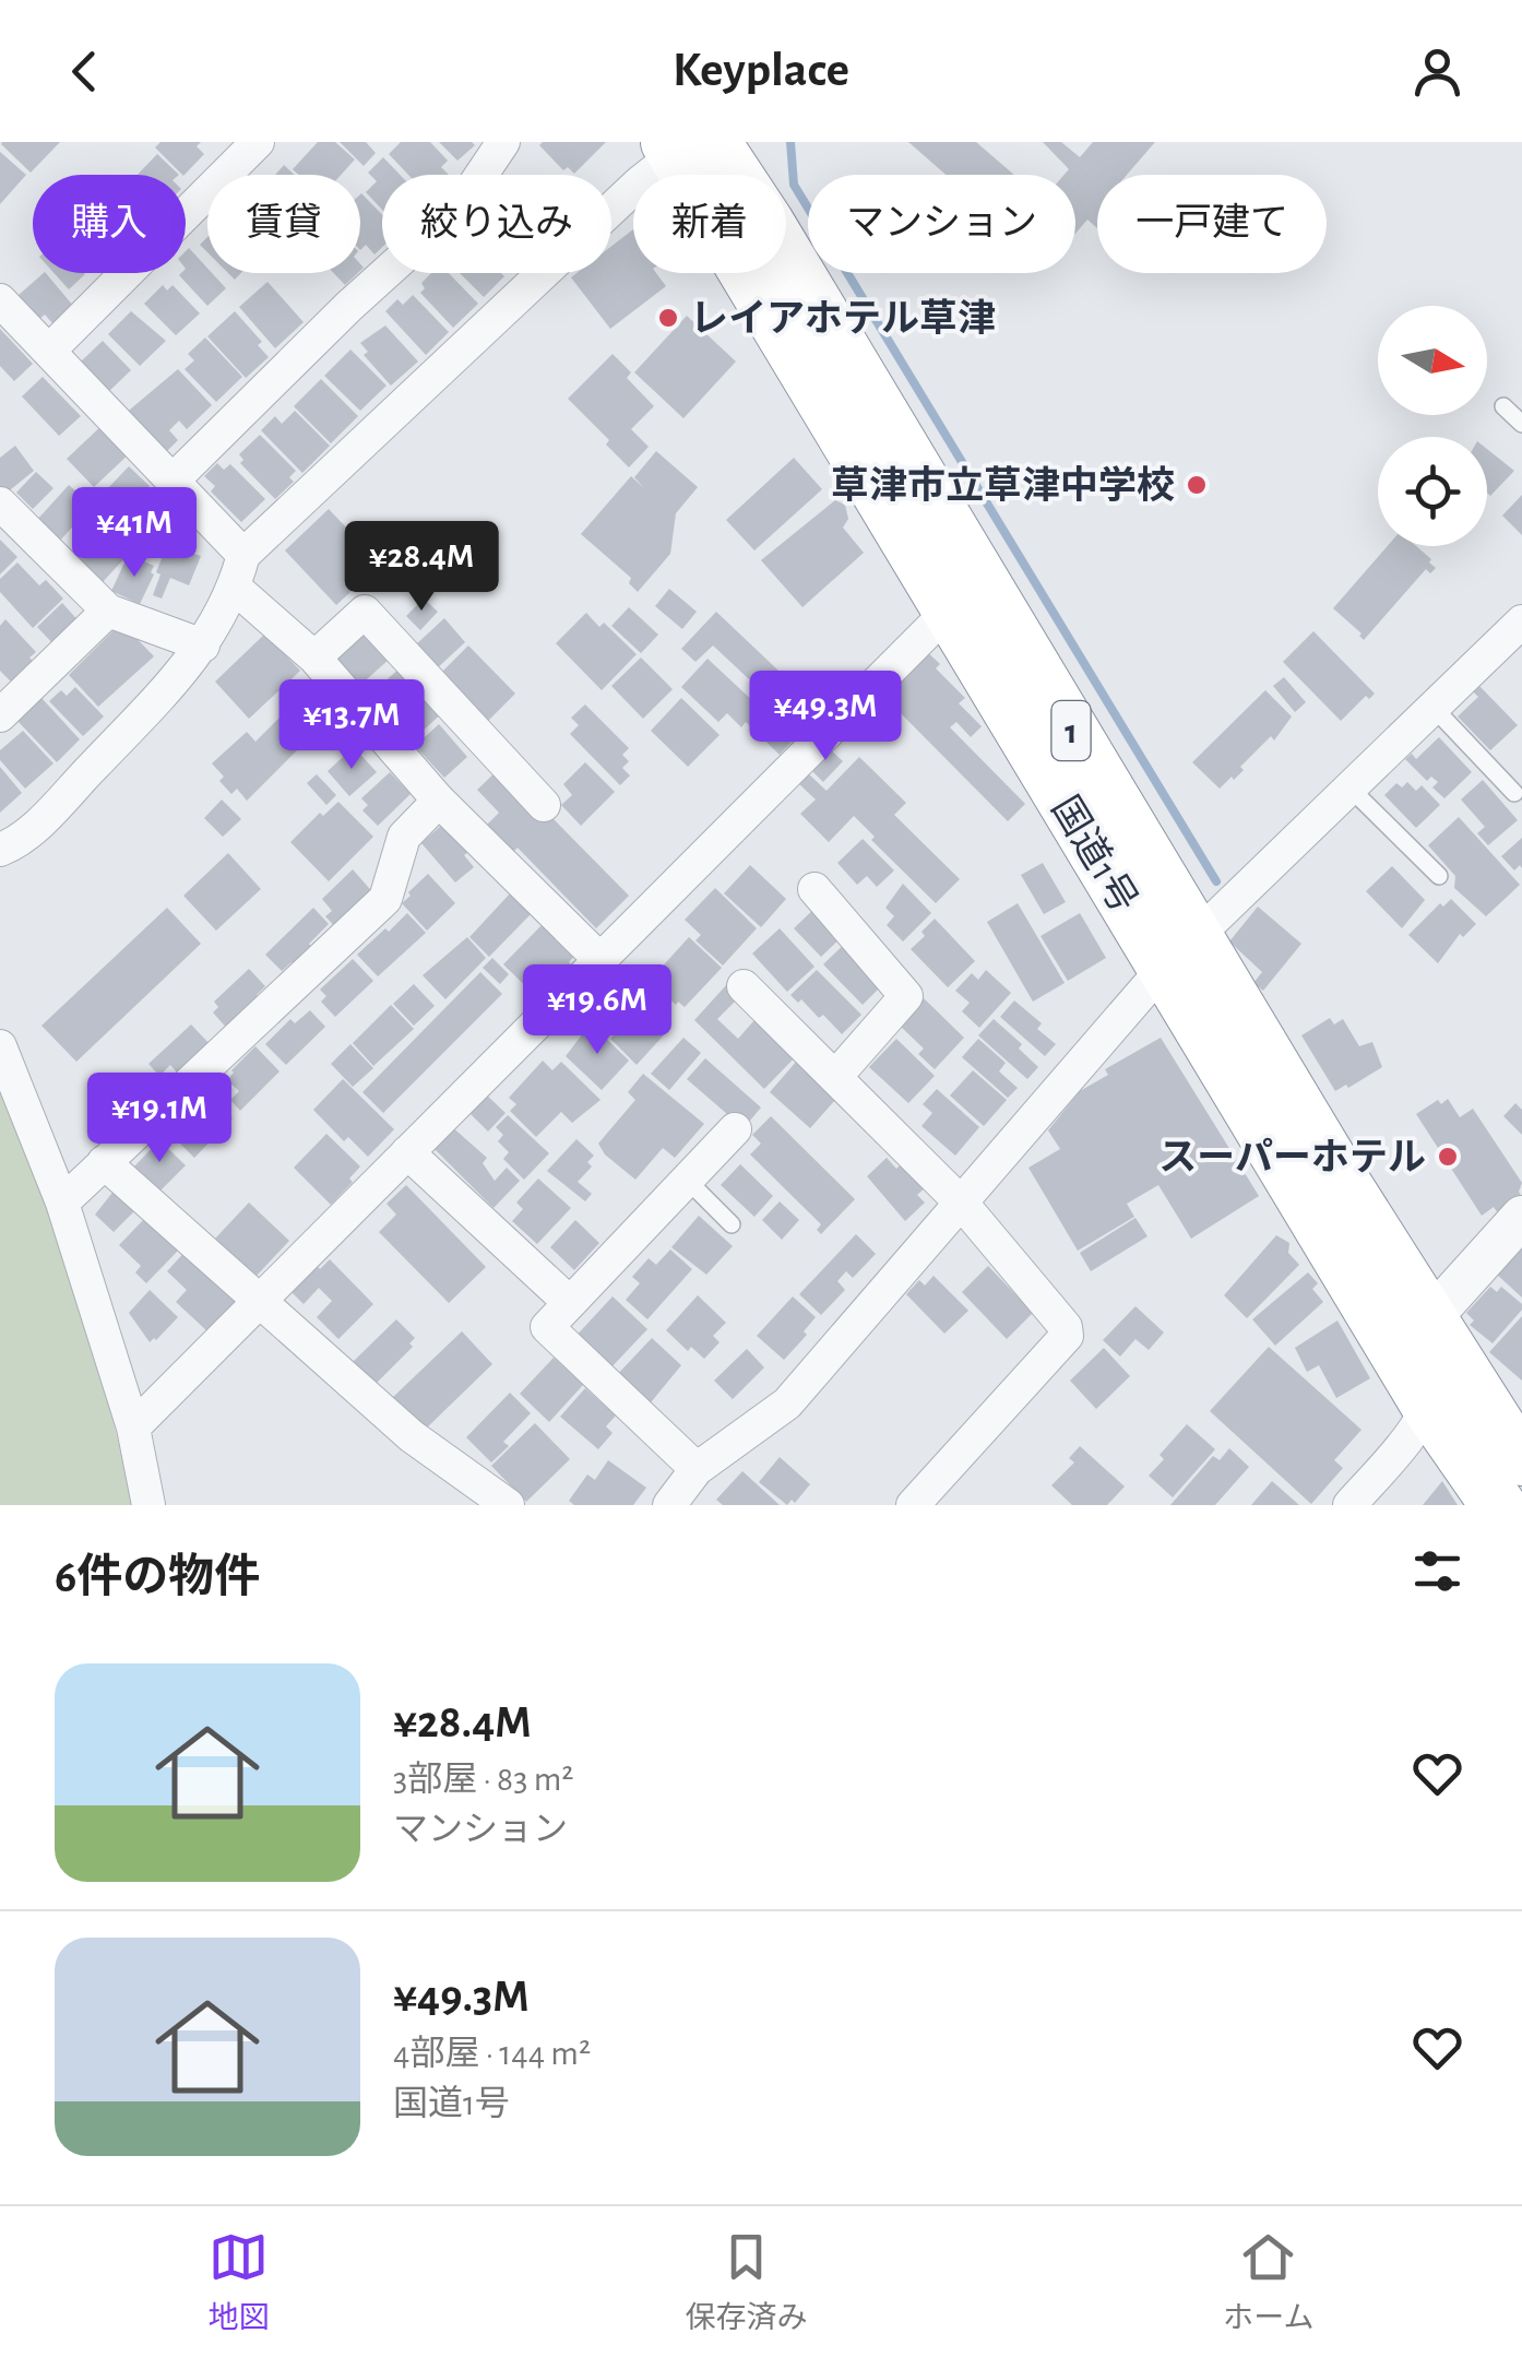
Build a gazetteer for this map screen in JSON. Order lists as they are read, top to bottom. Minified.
{"streets":{"highway":["1","国道1号"]},"places":["レイアホテル草津","草津市立草津中学校","スーパーホテル"],"north":"right","page":{"header":"Keyplace","chip":["購入","賃貸","絞り込み","新着","マンション","一戸建て"],"price":["¥41M","¥28.4M","¥49.3M","¥13.7M","¥19.6M","¥19.1M"],"heading":"6件の物件","list":[{"name":"¥28.4M","note":"3部屋 · 83 m² · マンション"},{"name":"¥49.3M","note":"4部屋 · 144 m² · 国道1号"}],"tabs":["地図","保存済み","ホーム"]}}
